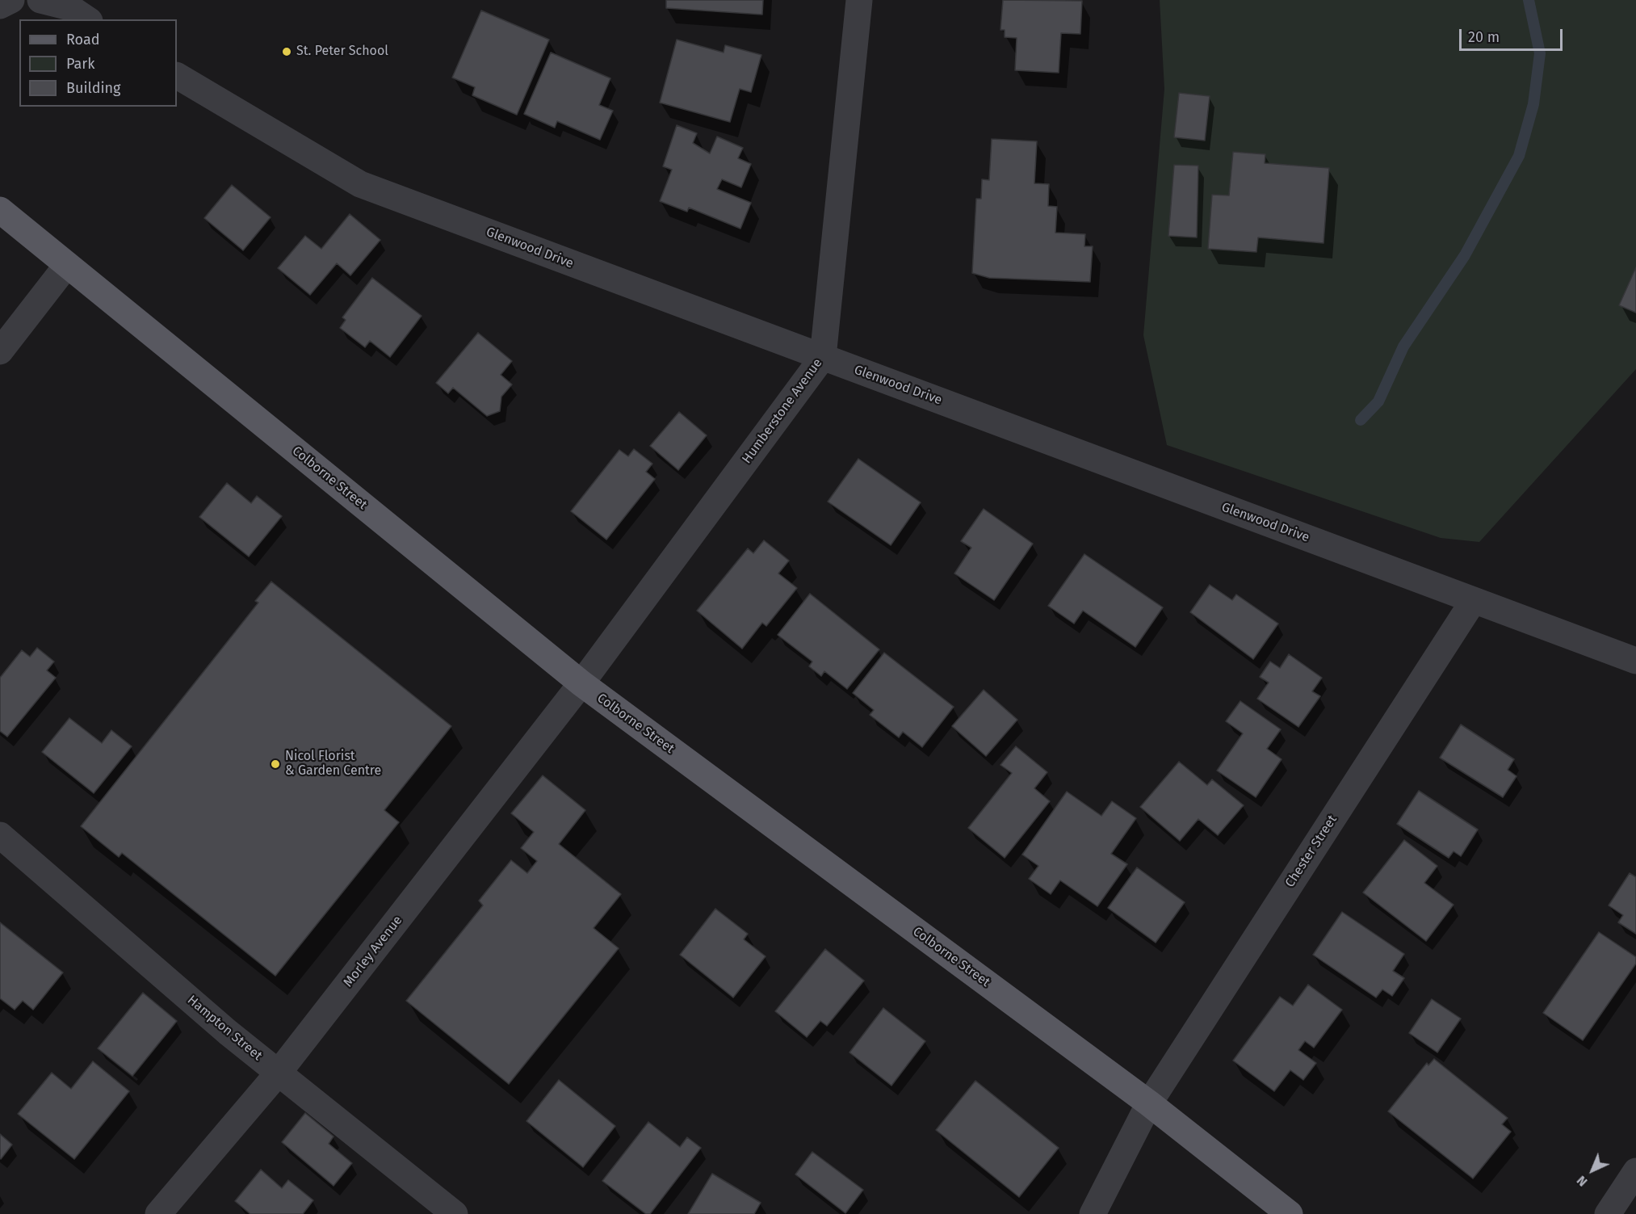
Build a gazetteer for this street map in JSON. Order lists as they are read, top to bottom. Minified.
{"streets":{"main road":["Colborne Street"],"street":["Glenwood Drive","Humberstone Avenue","Chester Street","Morley Avenue","Hampton Street"]},"crossings":[["Glenwood Drive","Humberstone Avenue"],["Glenwood Drive","Chester Street"],["Humberstone Avenue","Colborne Street"],["Humberstone Avenue","Morley Avenue"],["Colborne Street","Chester Street"],["Colborne Street","Morley Avenue"],["Morley Avenue","Hampton Street"]],"places":["St. Peter School","Nicol Florist & Garden Centre"],"legend":["Road","Park","Building"],"scale_bar":"20 m","north":"bottom left"}
